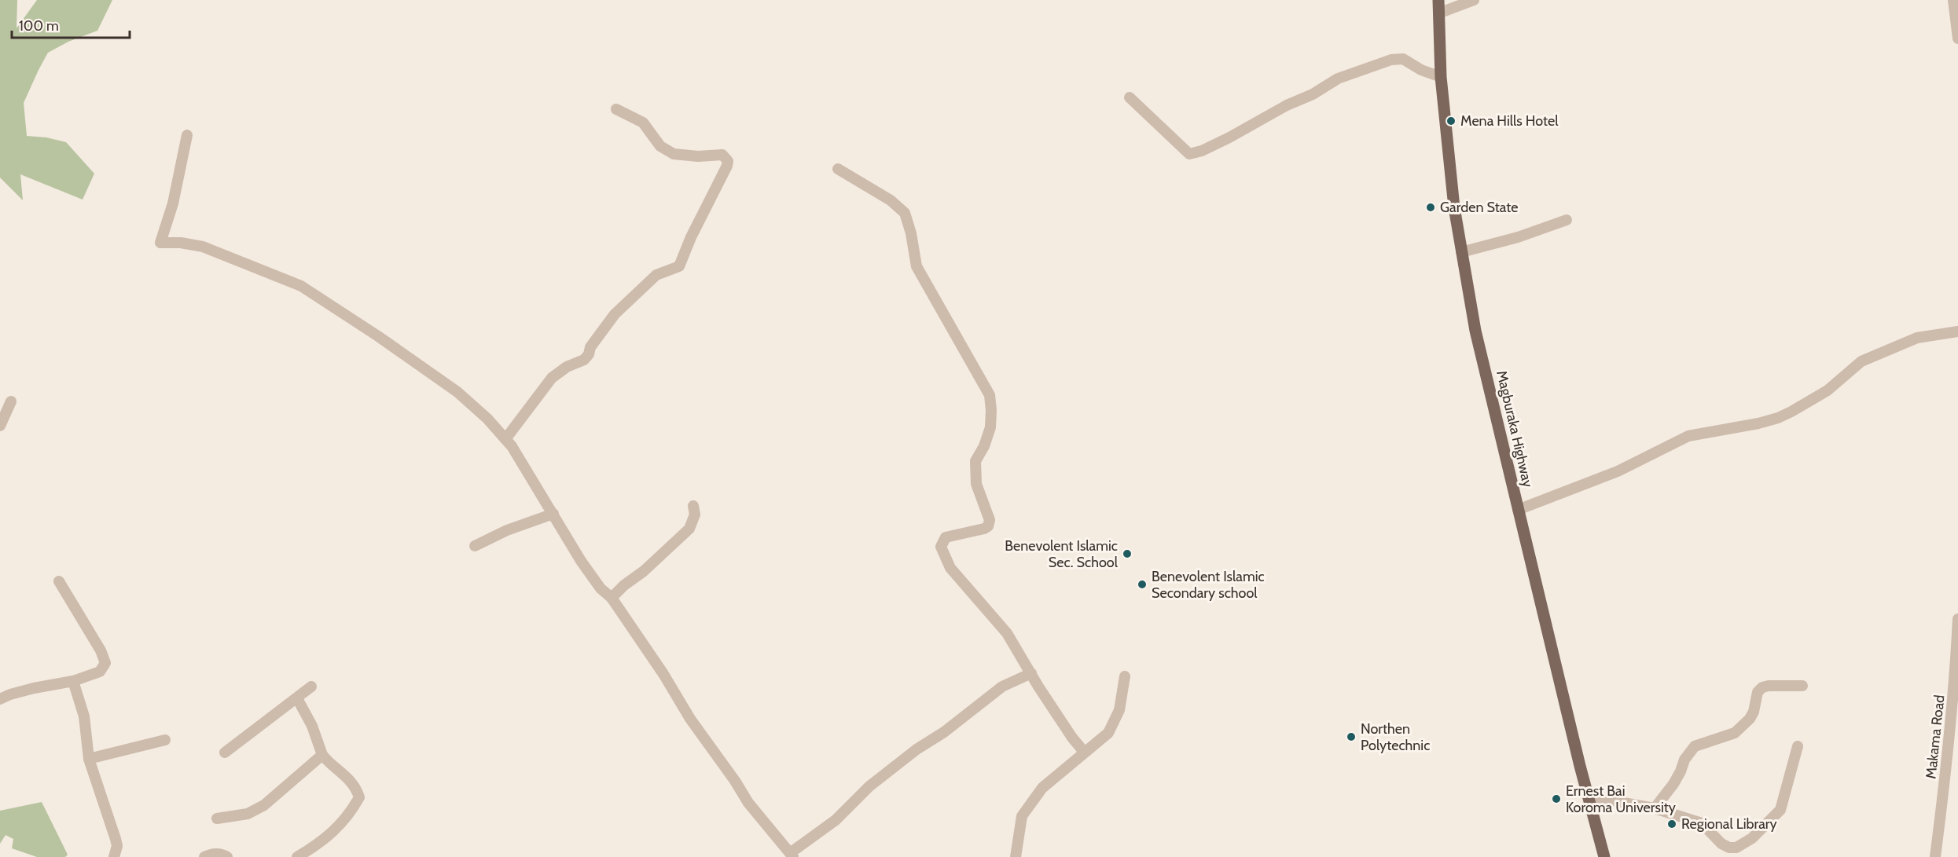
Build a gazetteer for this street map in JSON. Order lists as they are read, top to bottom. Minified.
{"streets":{"main road":["Magburaka Highway"],"street":["Makama Road"]},"places":["Mena Hills Hotel","Garden State","Benevolent Islamic Sec. School","Benevolent Islamic Secondary school","Northen Polytechnic","Ernest Bai Koroma University","Regional Library"],"scale_bar":"100 m"}
